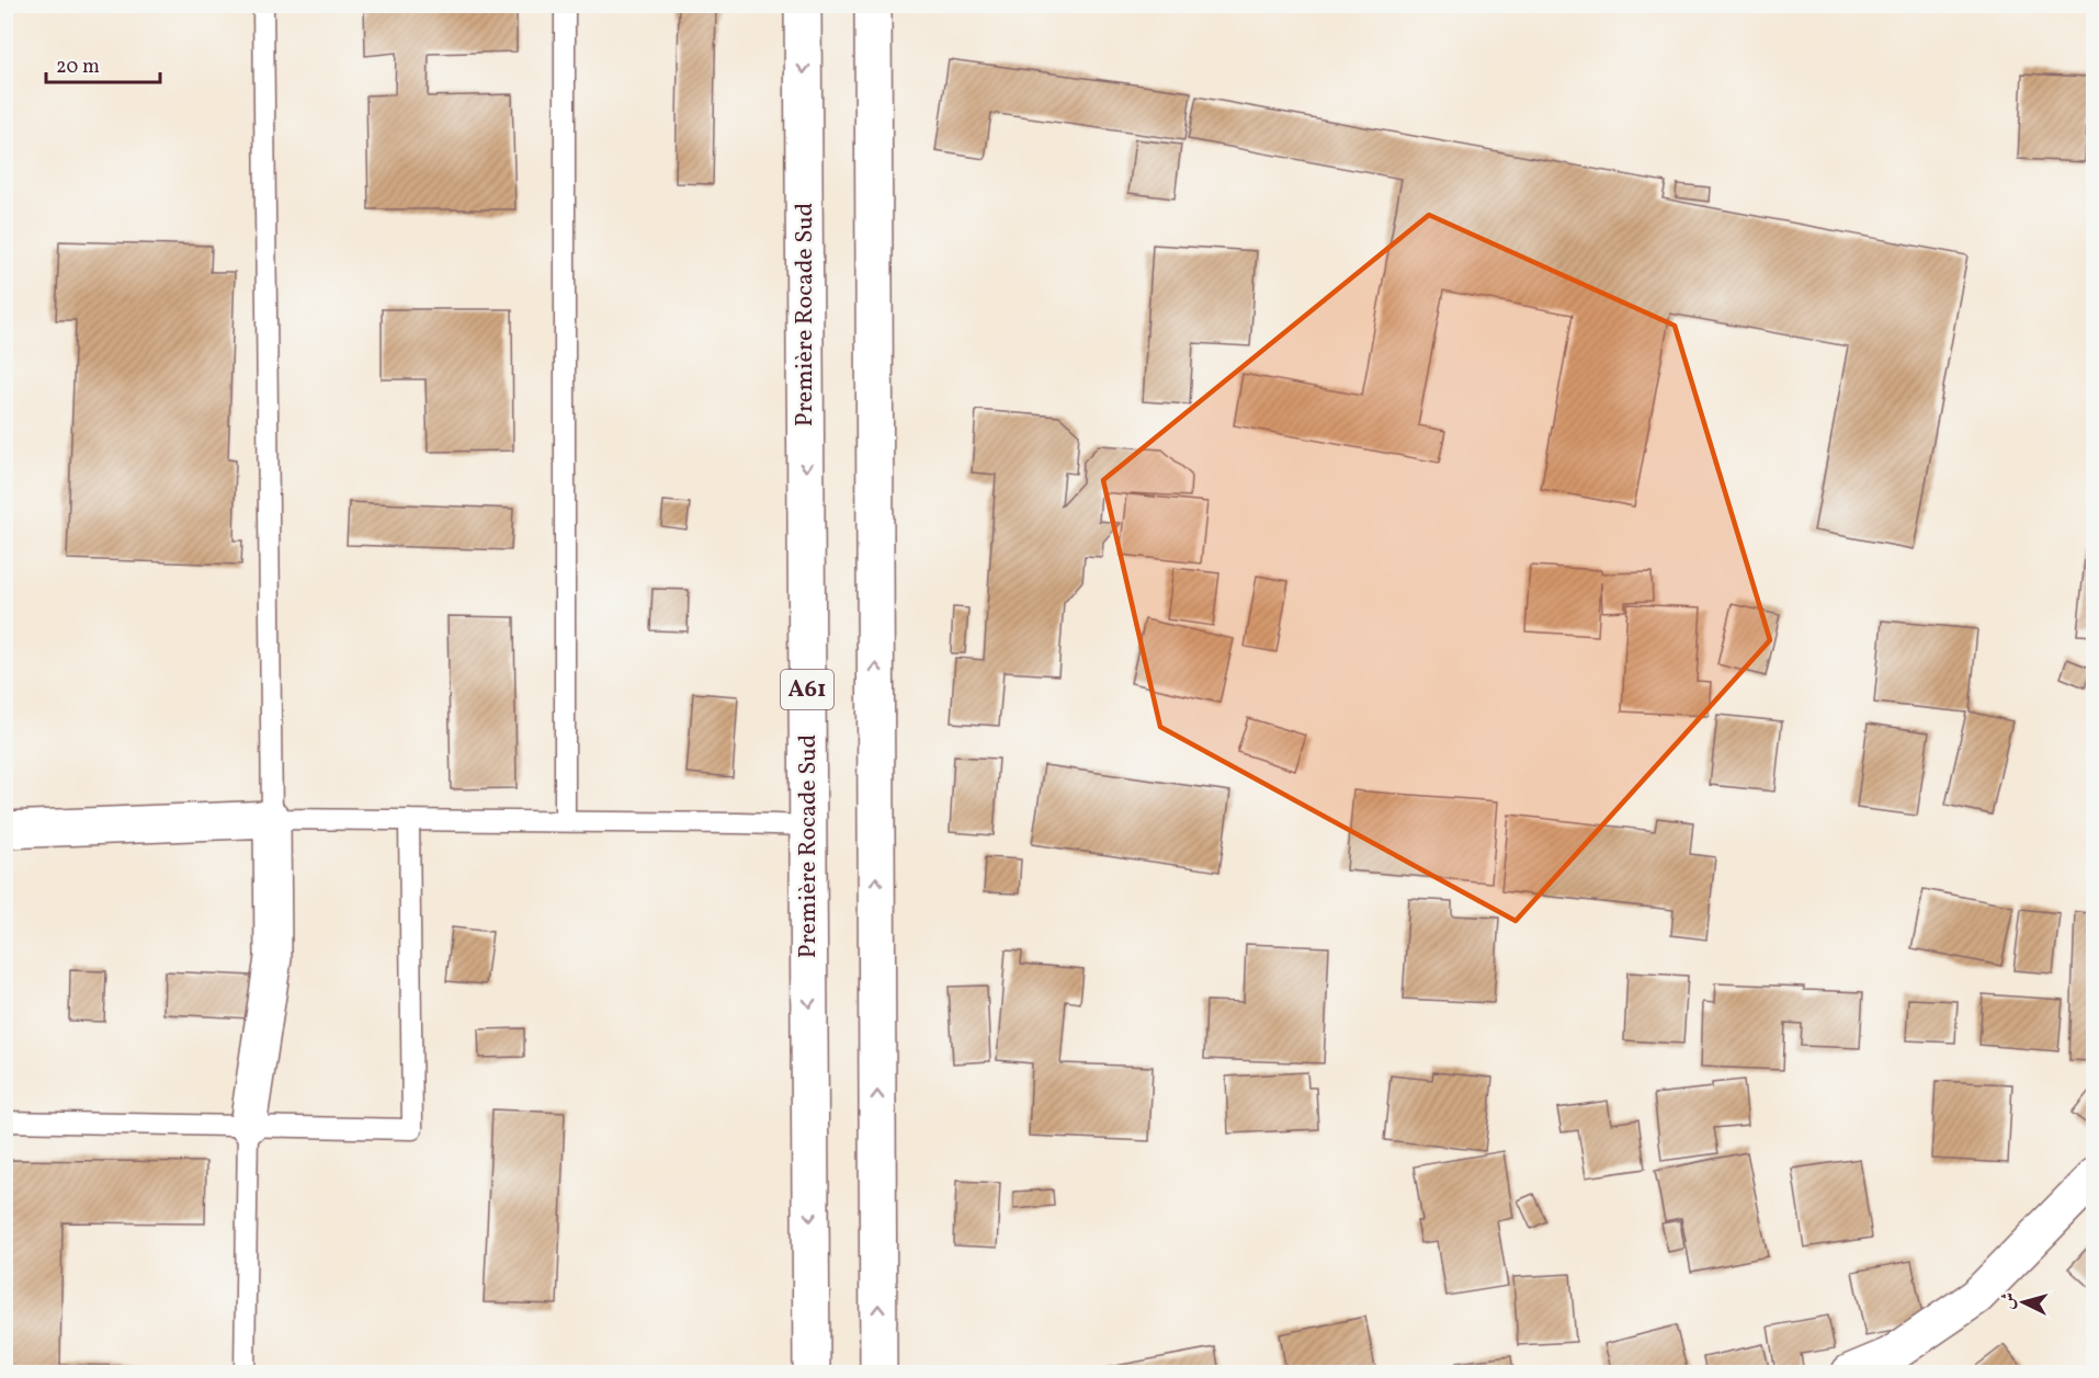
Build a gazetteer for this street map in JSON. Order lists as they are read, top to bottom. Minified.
{"streets":{"main road":["Première Rocade Sud","A61"]},"scale_bar":"20 m","north":"left"}
